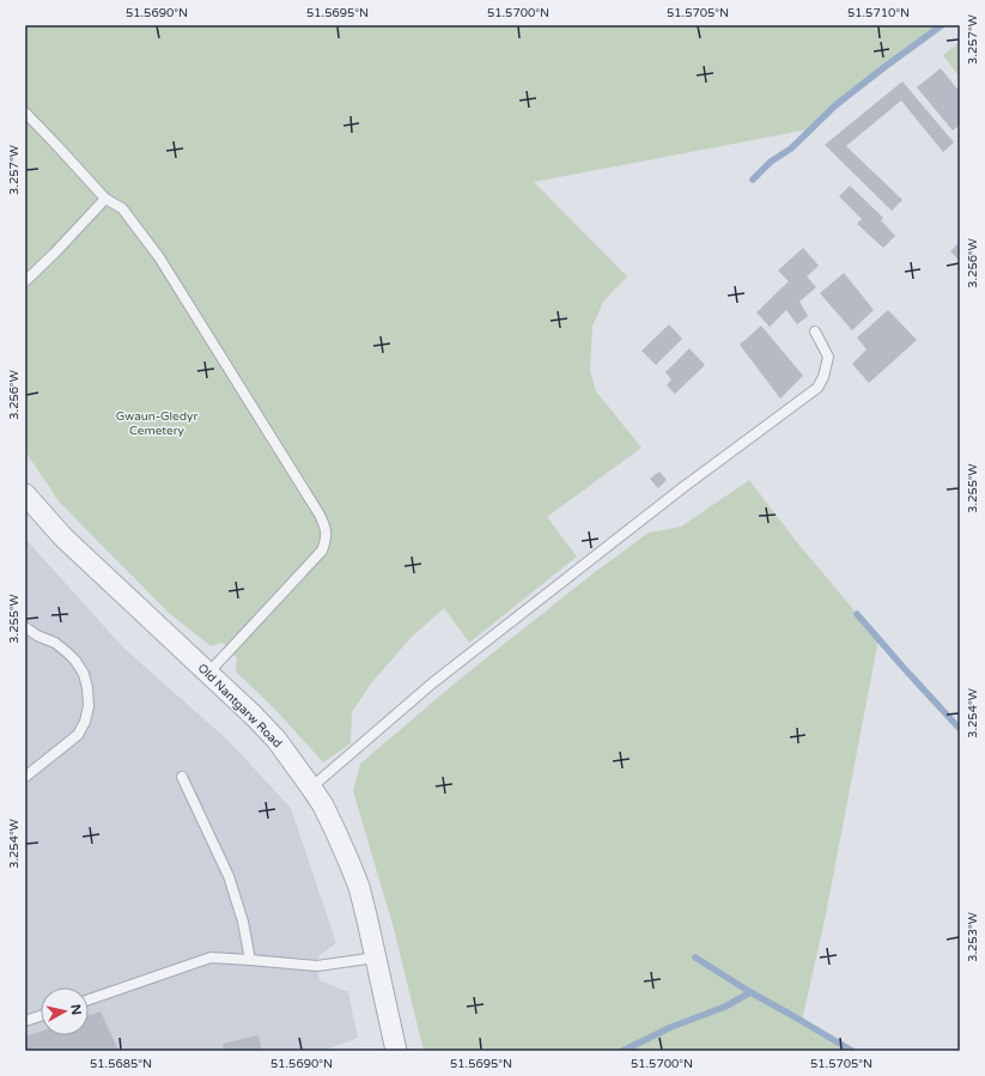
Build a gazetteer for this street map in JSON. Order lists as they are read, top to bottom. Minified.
{"streets":{"street":["Old Nantgarw Road"]},"parks":["Gwaun-Gledyr Cemetery"],"north":"right","coordinates":["51.5690°N","51.5695°N","51.5700°N","51.5705°N","51.5710°N","3.257°W","3.256°W","3.255°W","3.254°W","3.253°W","51.5685°N"]}
